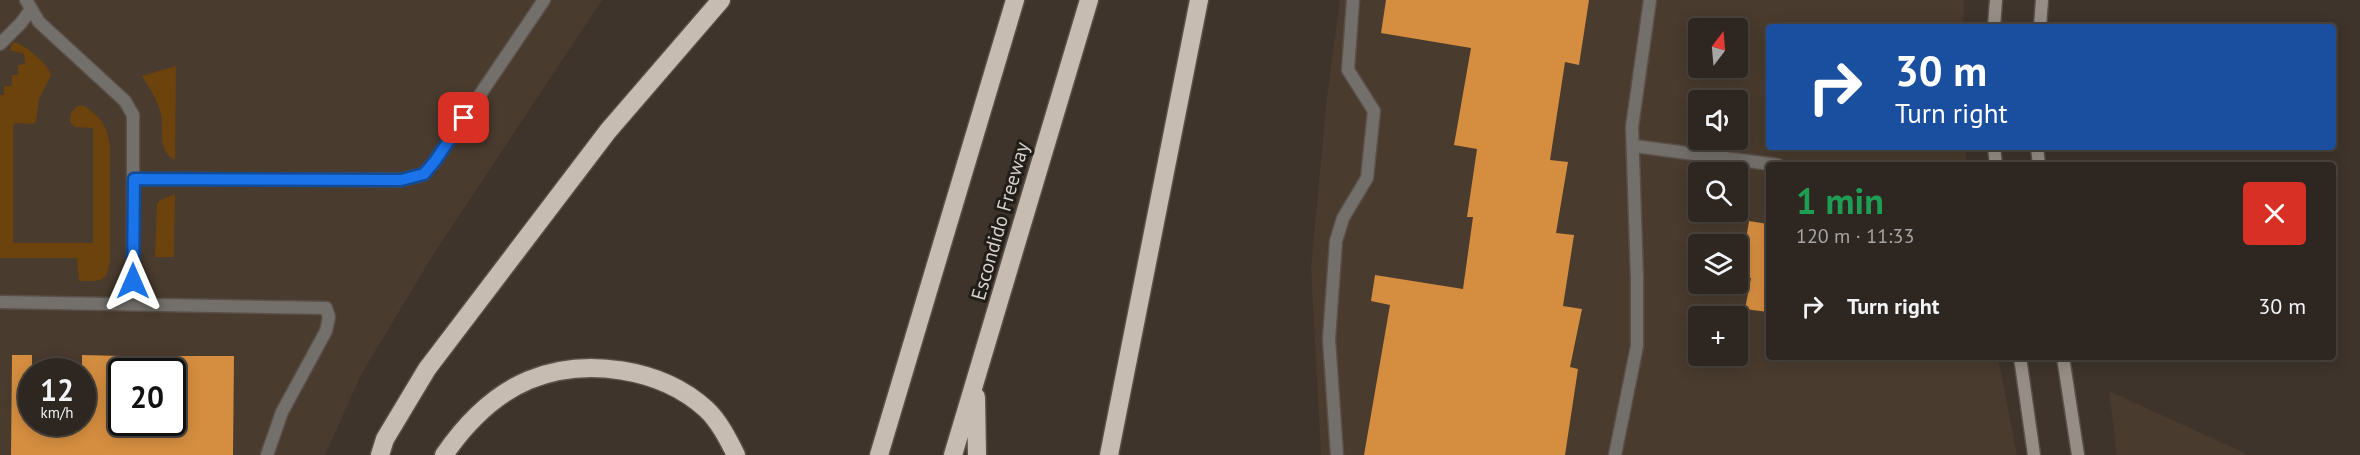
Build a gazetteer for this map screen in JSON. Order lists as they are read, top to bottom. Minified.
{"streets":{"highway":["Escondido Freeway"]},"north":"top","page":{"map_buttons":"+","turn":["30 m","Turn right"],"heading":["1 min","120 m · 11:33"],"list":[{"name":"Turn right","value":"30 m"}],"speed":"12 km/h","limit":"20"}}
